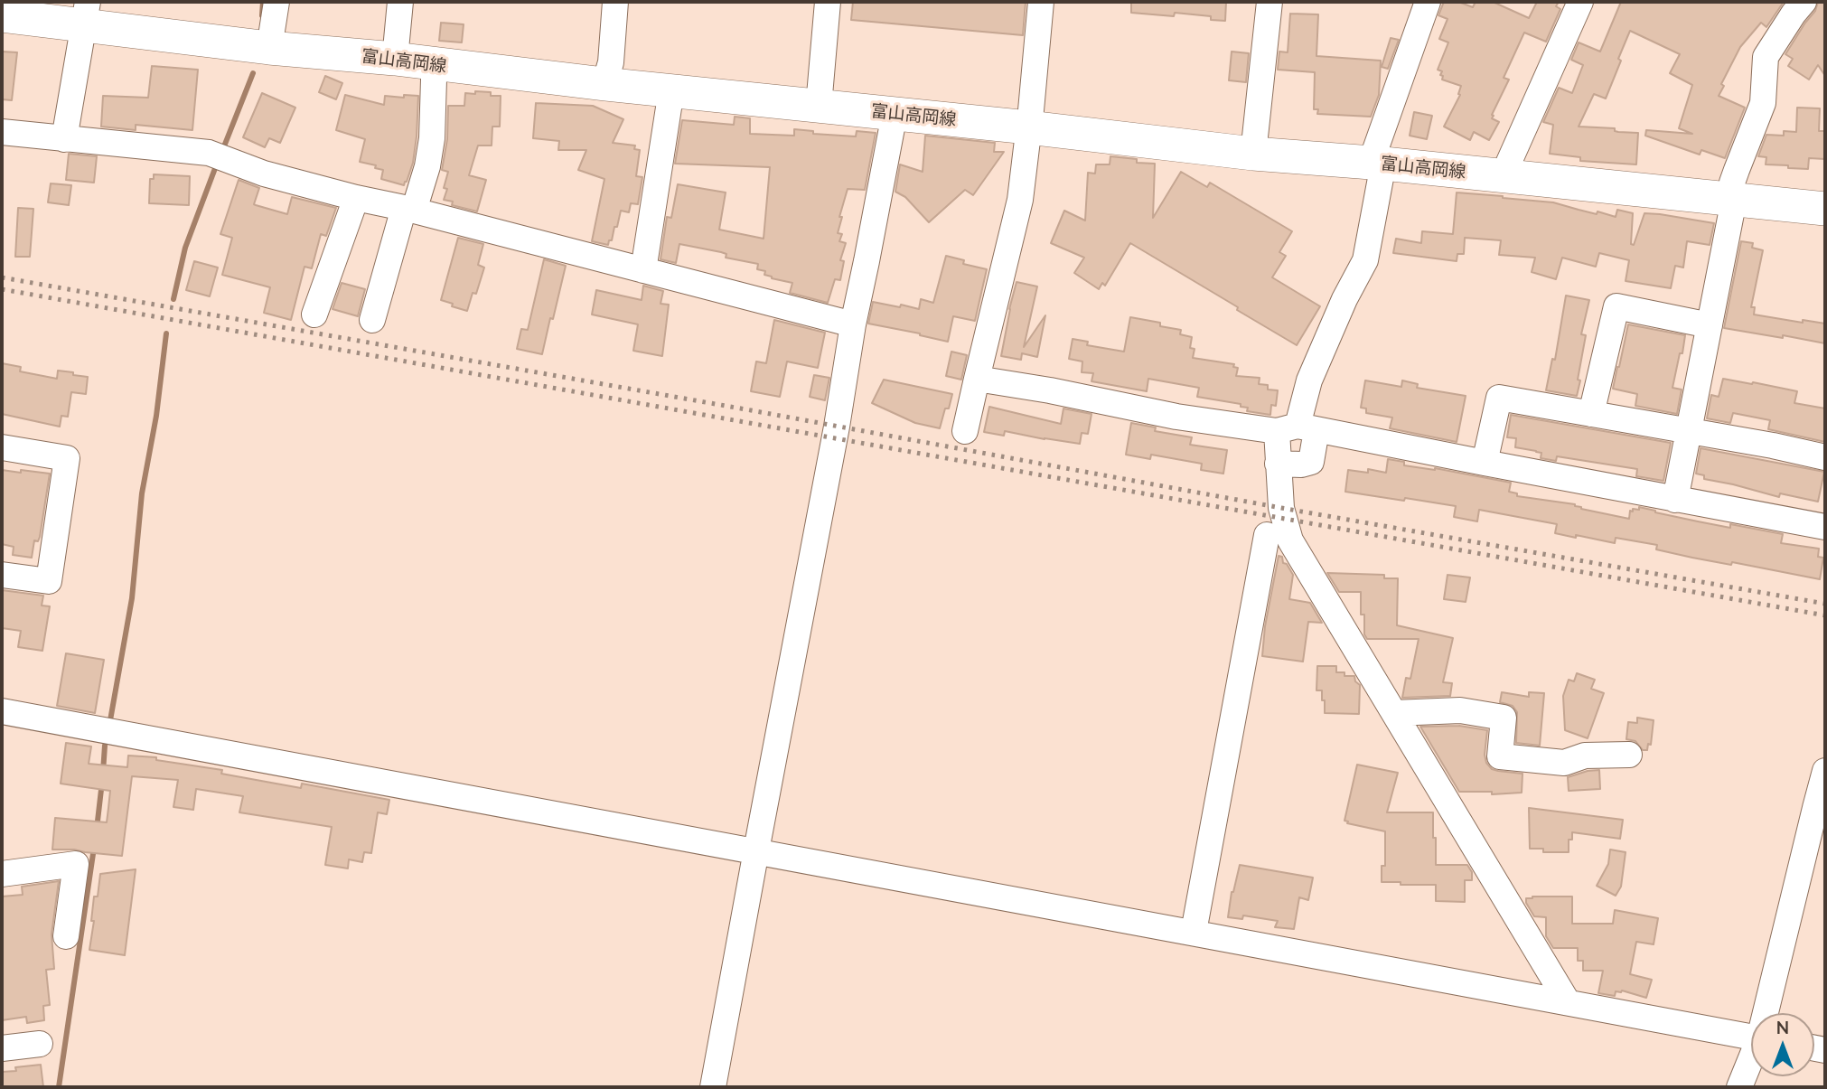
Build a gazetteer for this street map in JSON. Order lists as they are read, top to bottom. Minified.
{"streets":{"main road":["富山高岡線"]},"north":"top"}
